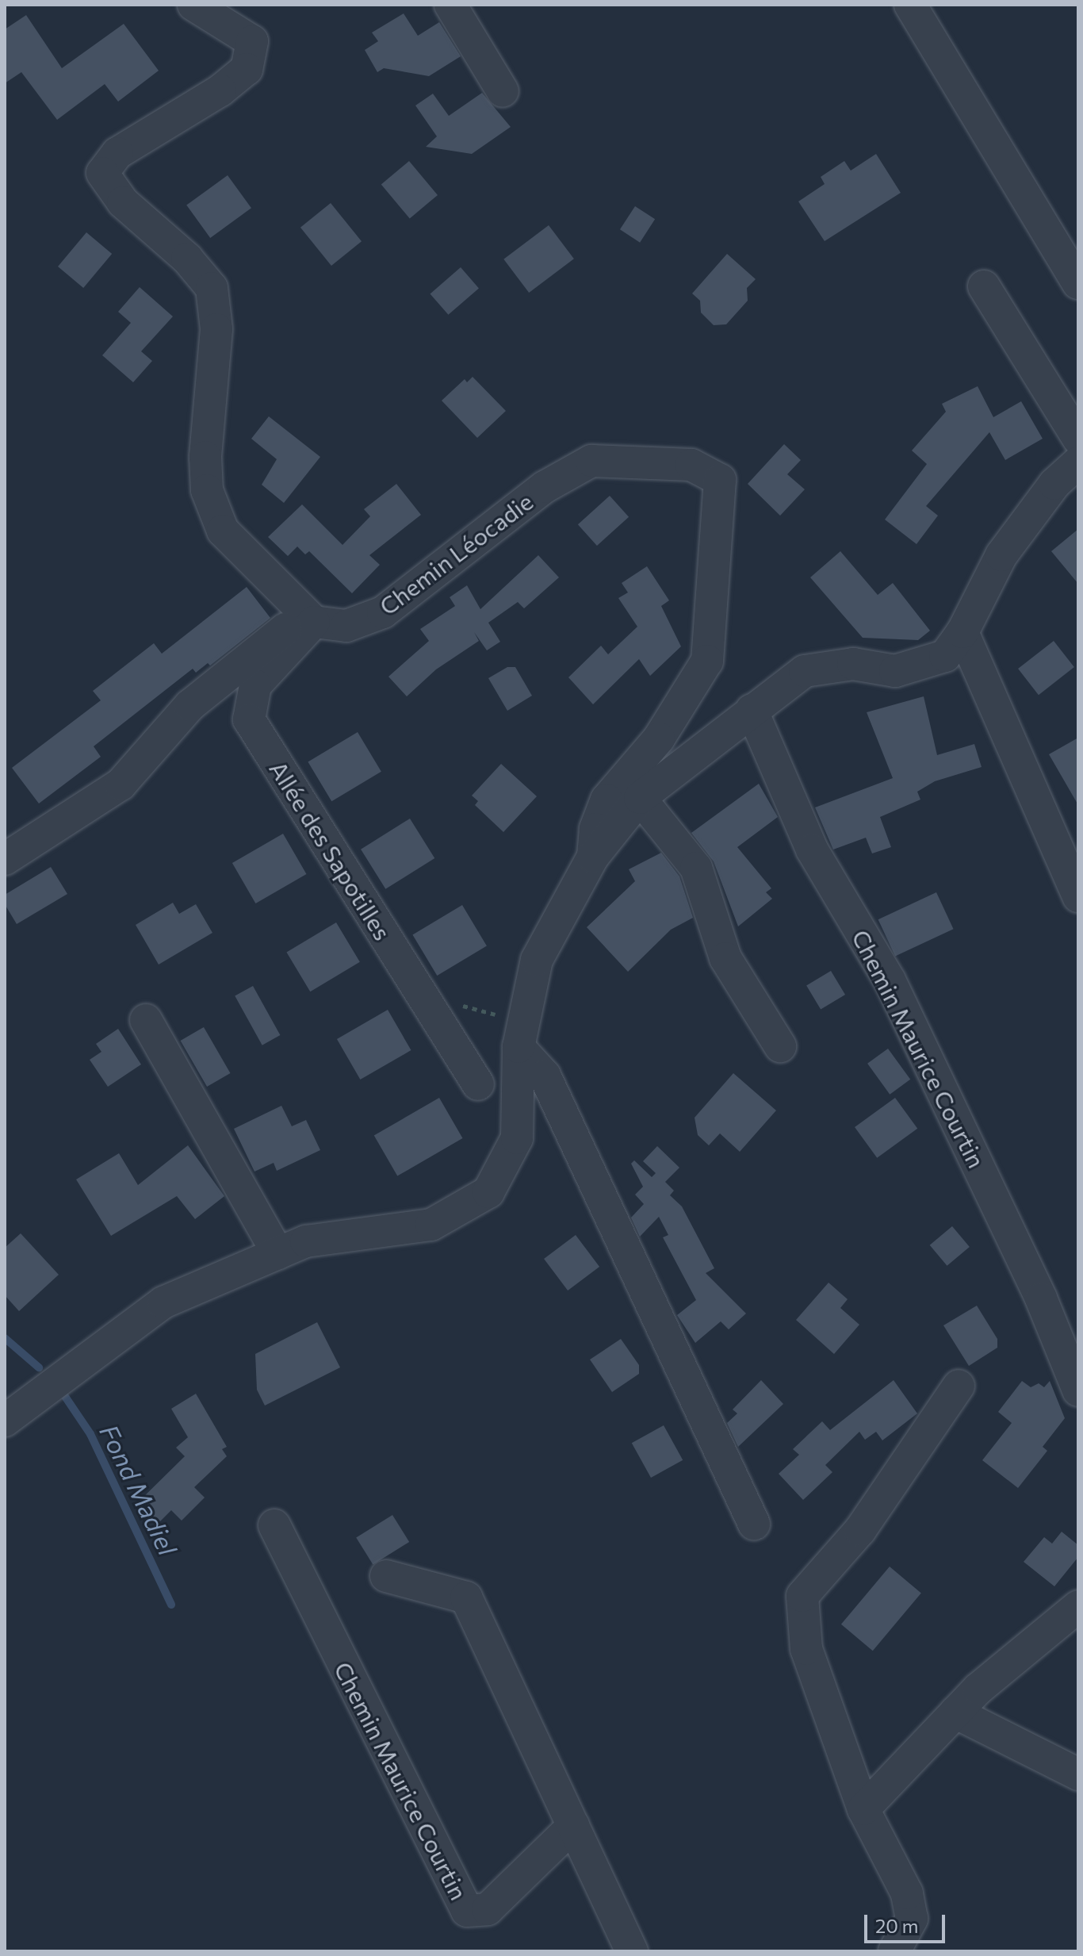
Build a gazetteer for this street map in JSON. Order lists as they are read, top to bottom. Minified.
{"streets":{"street":["Chemin Léocadie","Allée des Sapotilles","Chemin Maurice Courtin"]},"crossings":[["Chemin Léocadie","Allée des Sapotilles"]],"water":["Fond Madiel"],"scale_bar":"20 m"}
